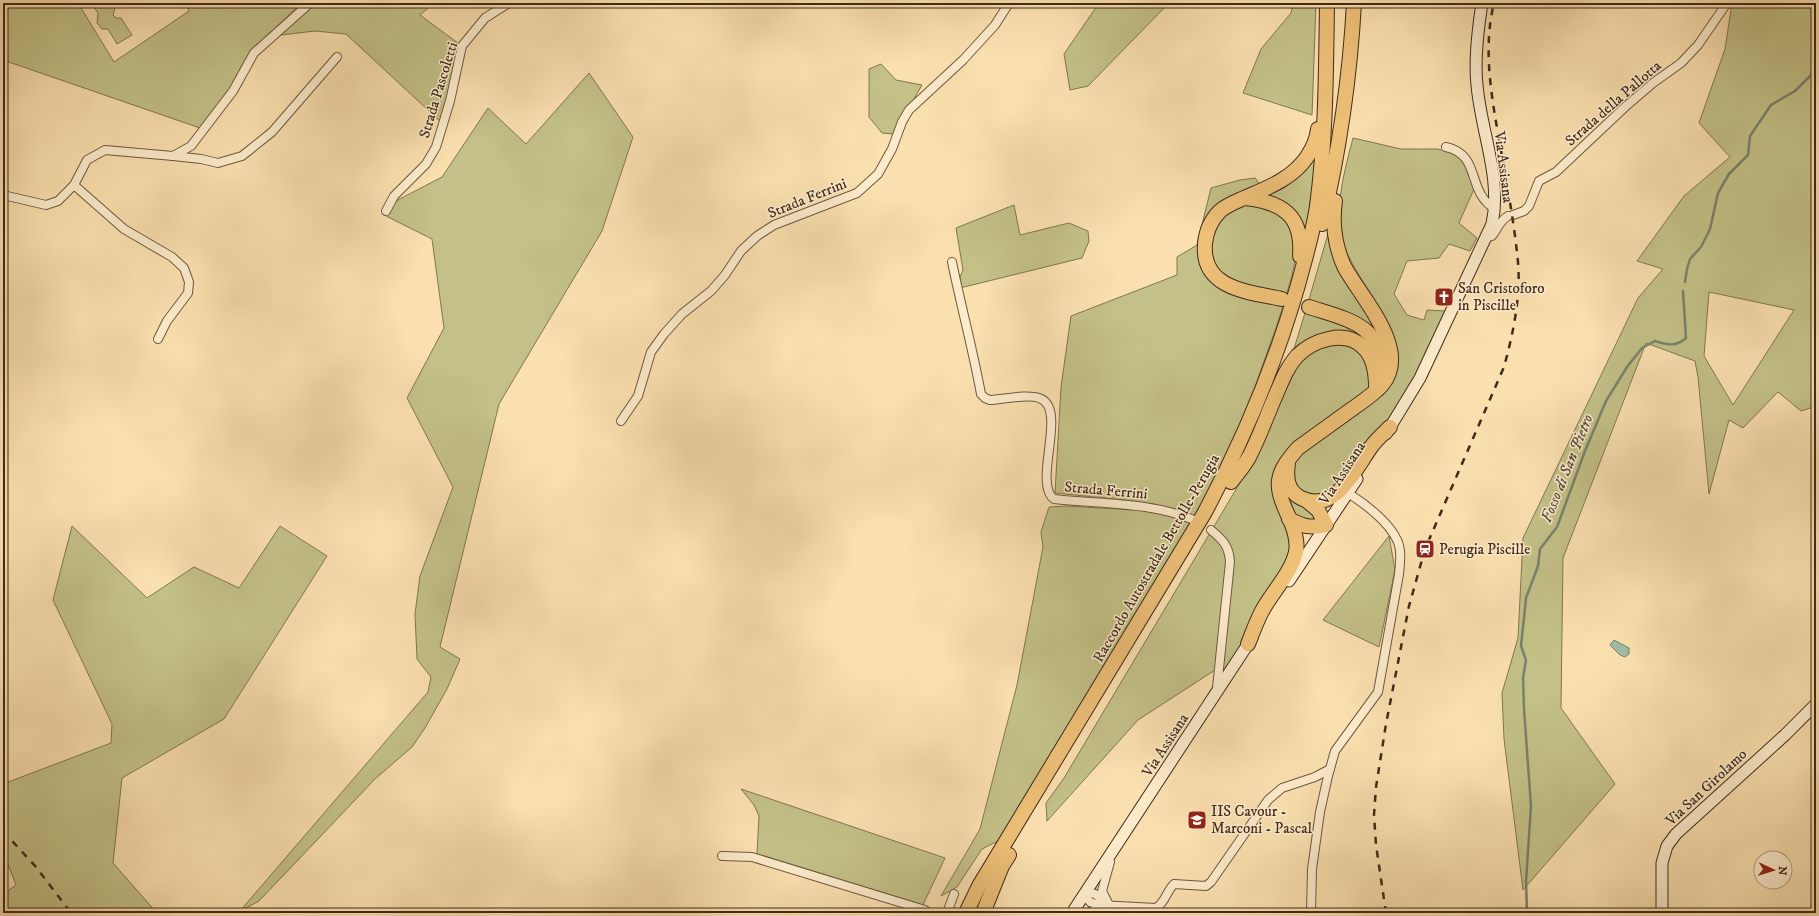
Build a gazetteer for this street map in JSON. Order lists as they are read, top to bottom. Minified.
{"streets":{"highway":["Raccordo Autostradale Bettolle-Perugia"],"main road":["Via Assisana","Via San Girolamo"],"street":["Strada Pascoletti","Strada della Pallotta","Strada Ferrini"]},"crossings":[["Strada della Pallotta","Via Assisana"]],"water":["Fosso di San Pietro"],"places":{"church":["San Cristoforo in Piscille"],"station":["Perugia Piscille"],"school or university":["IIS Cavour - Marconi - Pascal"]},"north":"right"}
